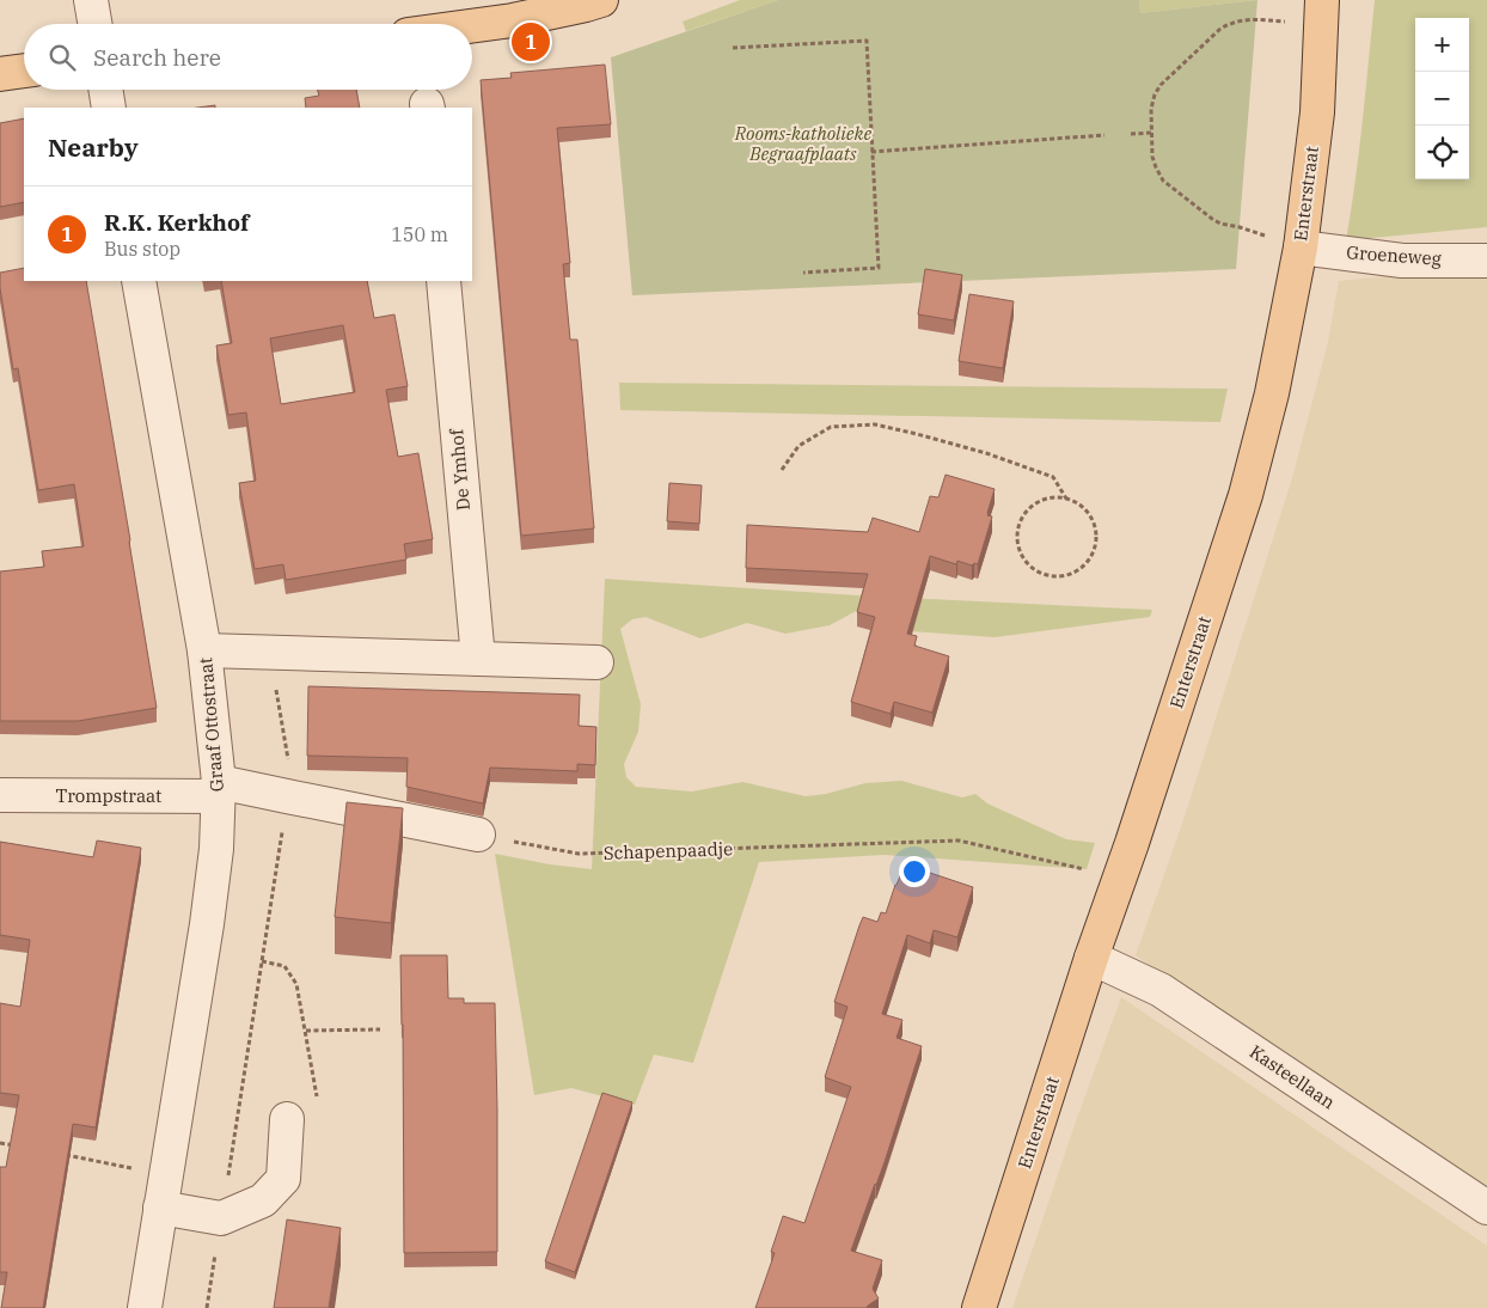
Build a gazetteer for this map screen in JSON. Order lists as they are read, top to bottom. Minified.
{"streets":{"main road":["Enterstraat"],"street":["Groeneweg","De Ymhof","Graaf Ottostraat","Trompstraat","Kasteellaan"],"path":["Schapenpaadje"]},"crossings":[["Enterstraat","Groeneweg"],["Enterstraat","Schapenpaadje"],["Enterstraat","Kasteellaan"],["Graaf Ottostraat","Trompstraat"]],"parks":["Rooms-katholieke Begraafplaats"],"page":{"map_buttons":["+","−"],"pins":"1","search":"Search here","heading":"Nearby","list":[{"mark":"1","name":"R.K. Kerkhof","note":"Bus stop","value":"150 m"}]}}
